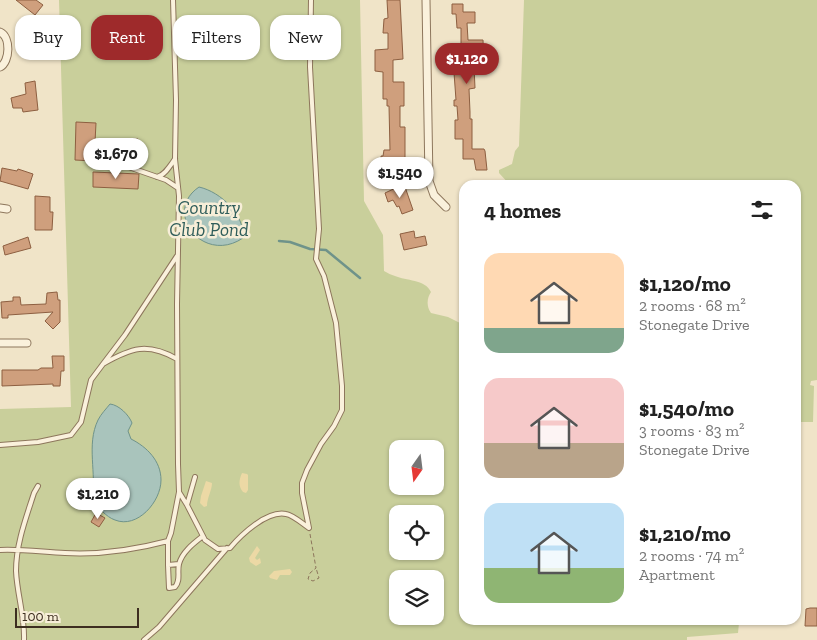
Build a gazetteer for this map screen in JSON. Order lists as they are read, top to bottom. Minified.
{"water":["Country Club Pond"],"scale_bar":"100 m","north":"bottom","page":{"chip":["Buy","Rent","Filters","New"],"price":["$1,120","$1,670","$1,540","$1,210"],"heading":"4 homes","list":[{"name":"$1,120/mo","note":"2 rooms · 68 m² · Stonegate Drive"},{"name":"$1,540/mo","note":"3 rooms · 83 m² · Stonegate Drive"},{"name":"$1,210/mo","note":"2 rooms · 74 m² · Apartment"}],"scale":"100 m"}}
